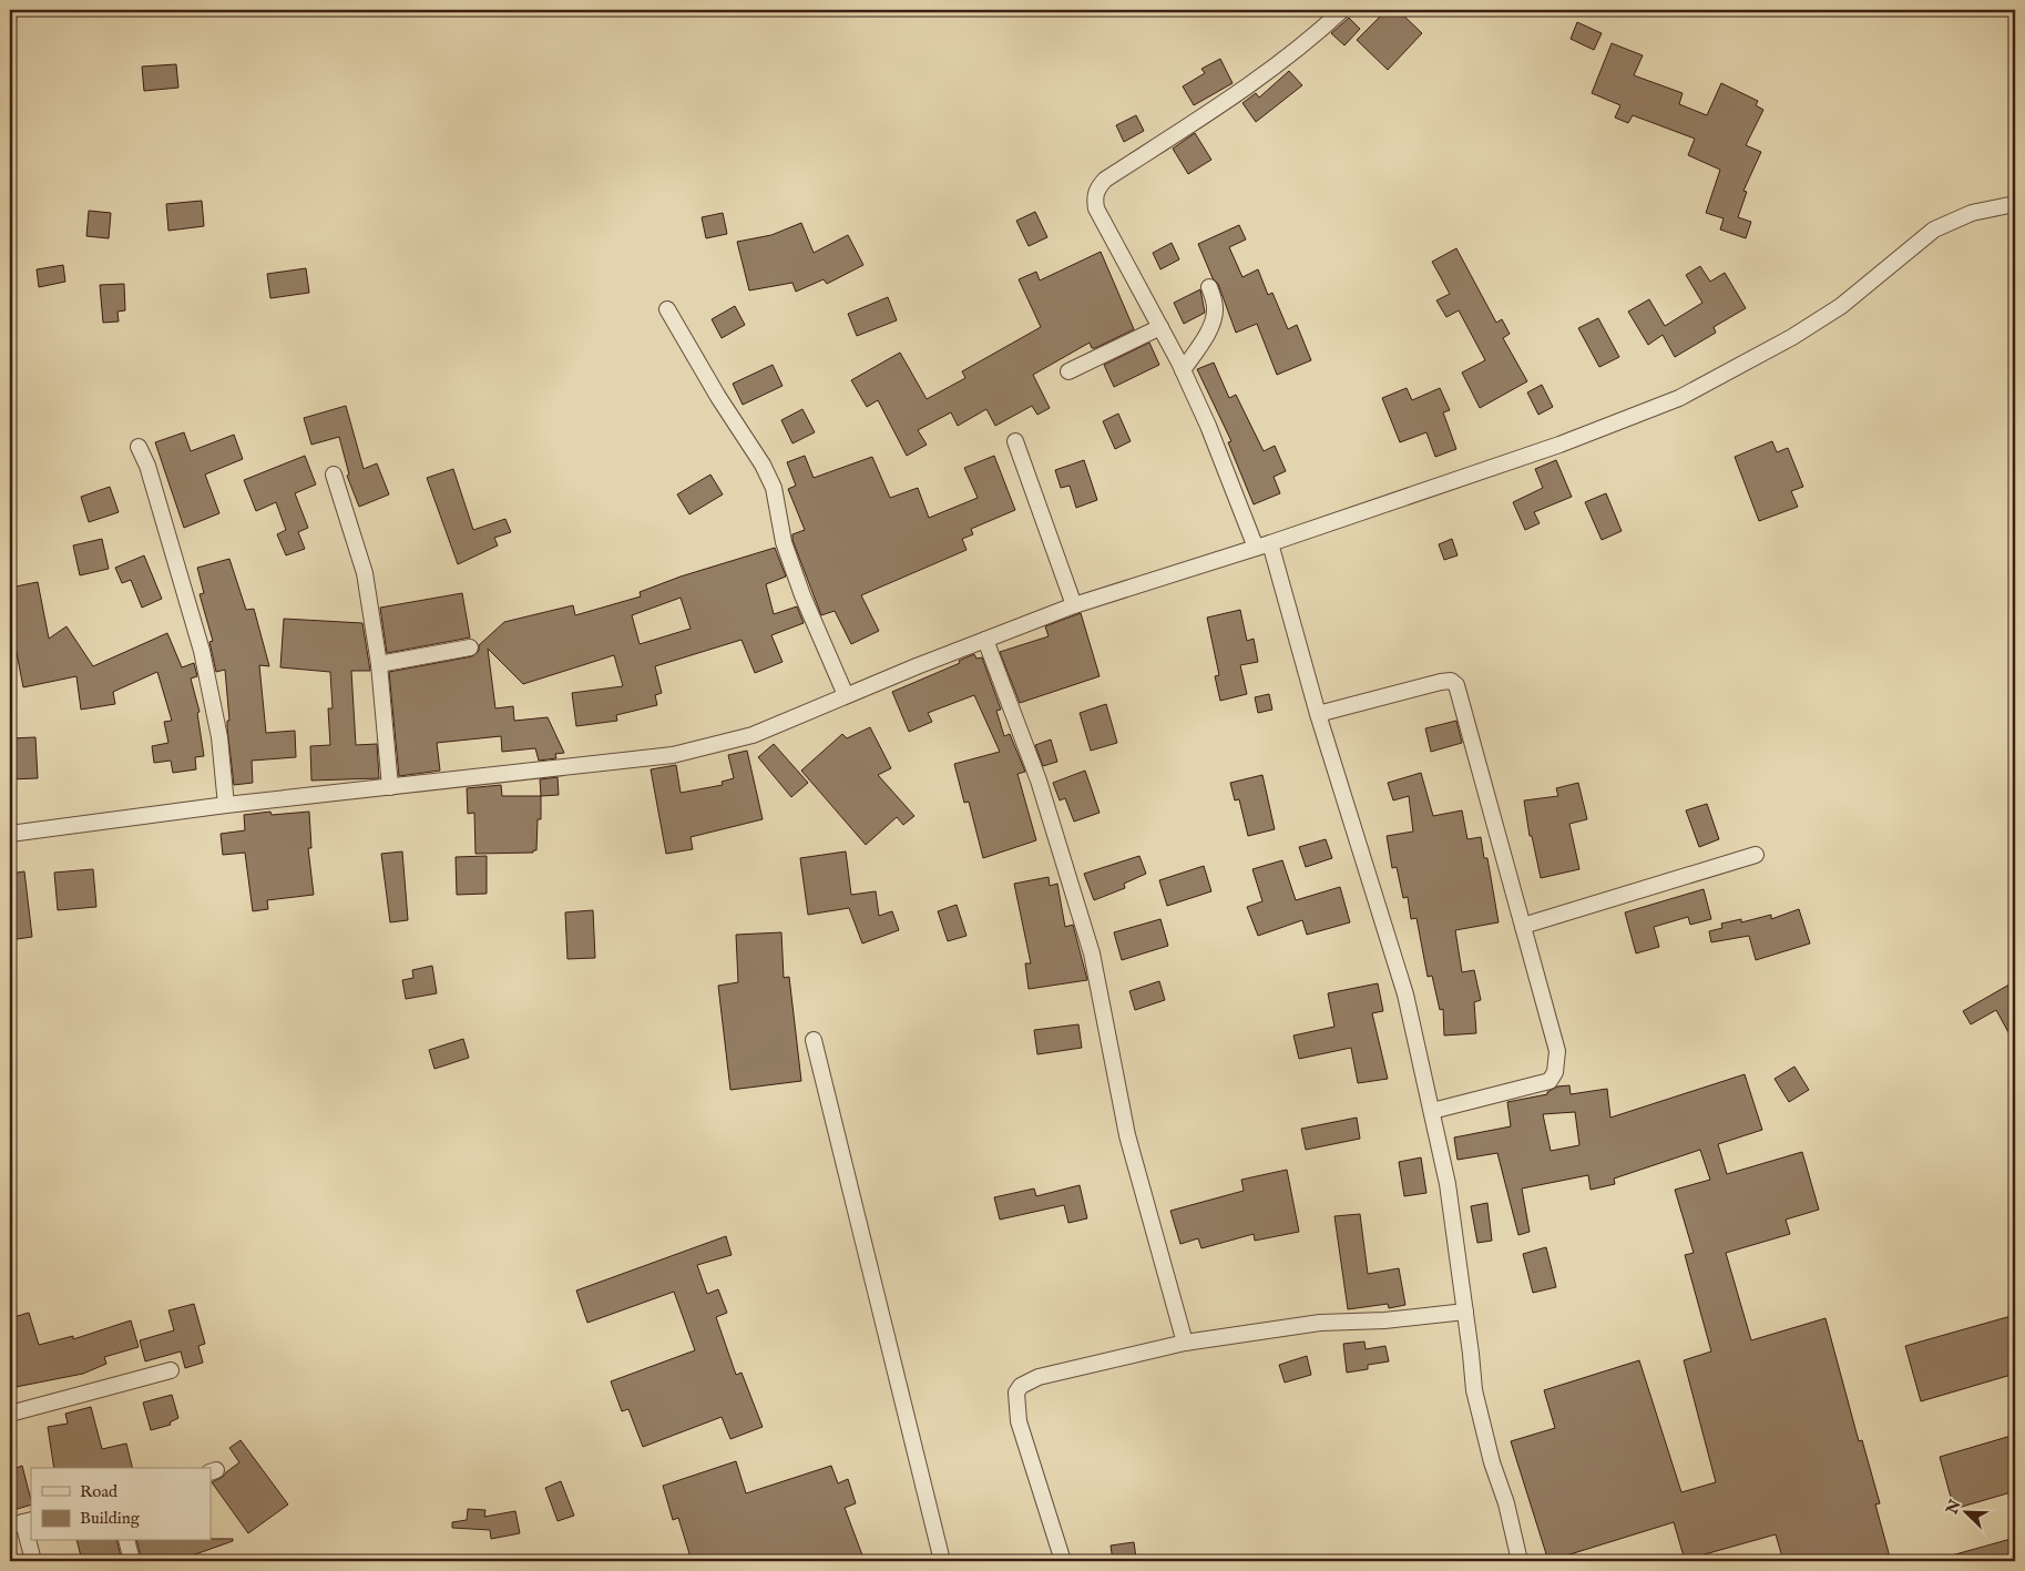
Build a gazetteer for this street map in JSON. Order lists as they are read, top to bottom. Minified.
{"legend":["Road","Building"],"north":"top left"}
